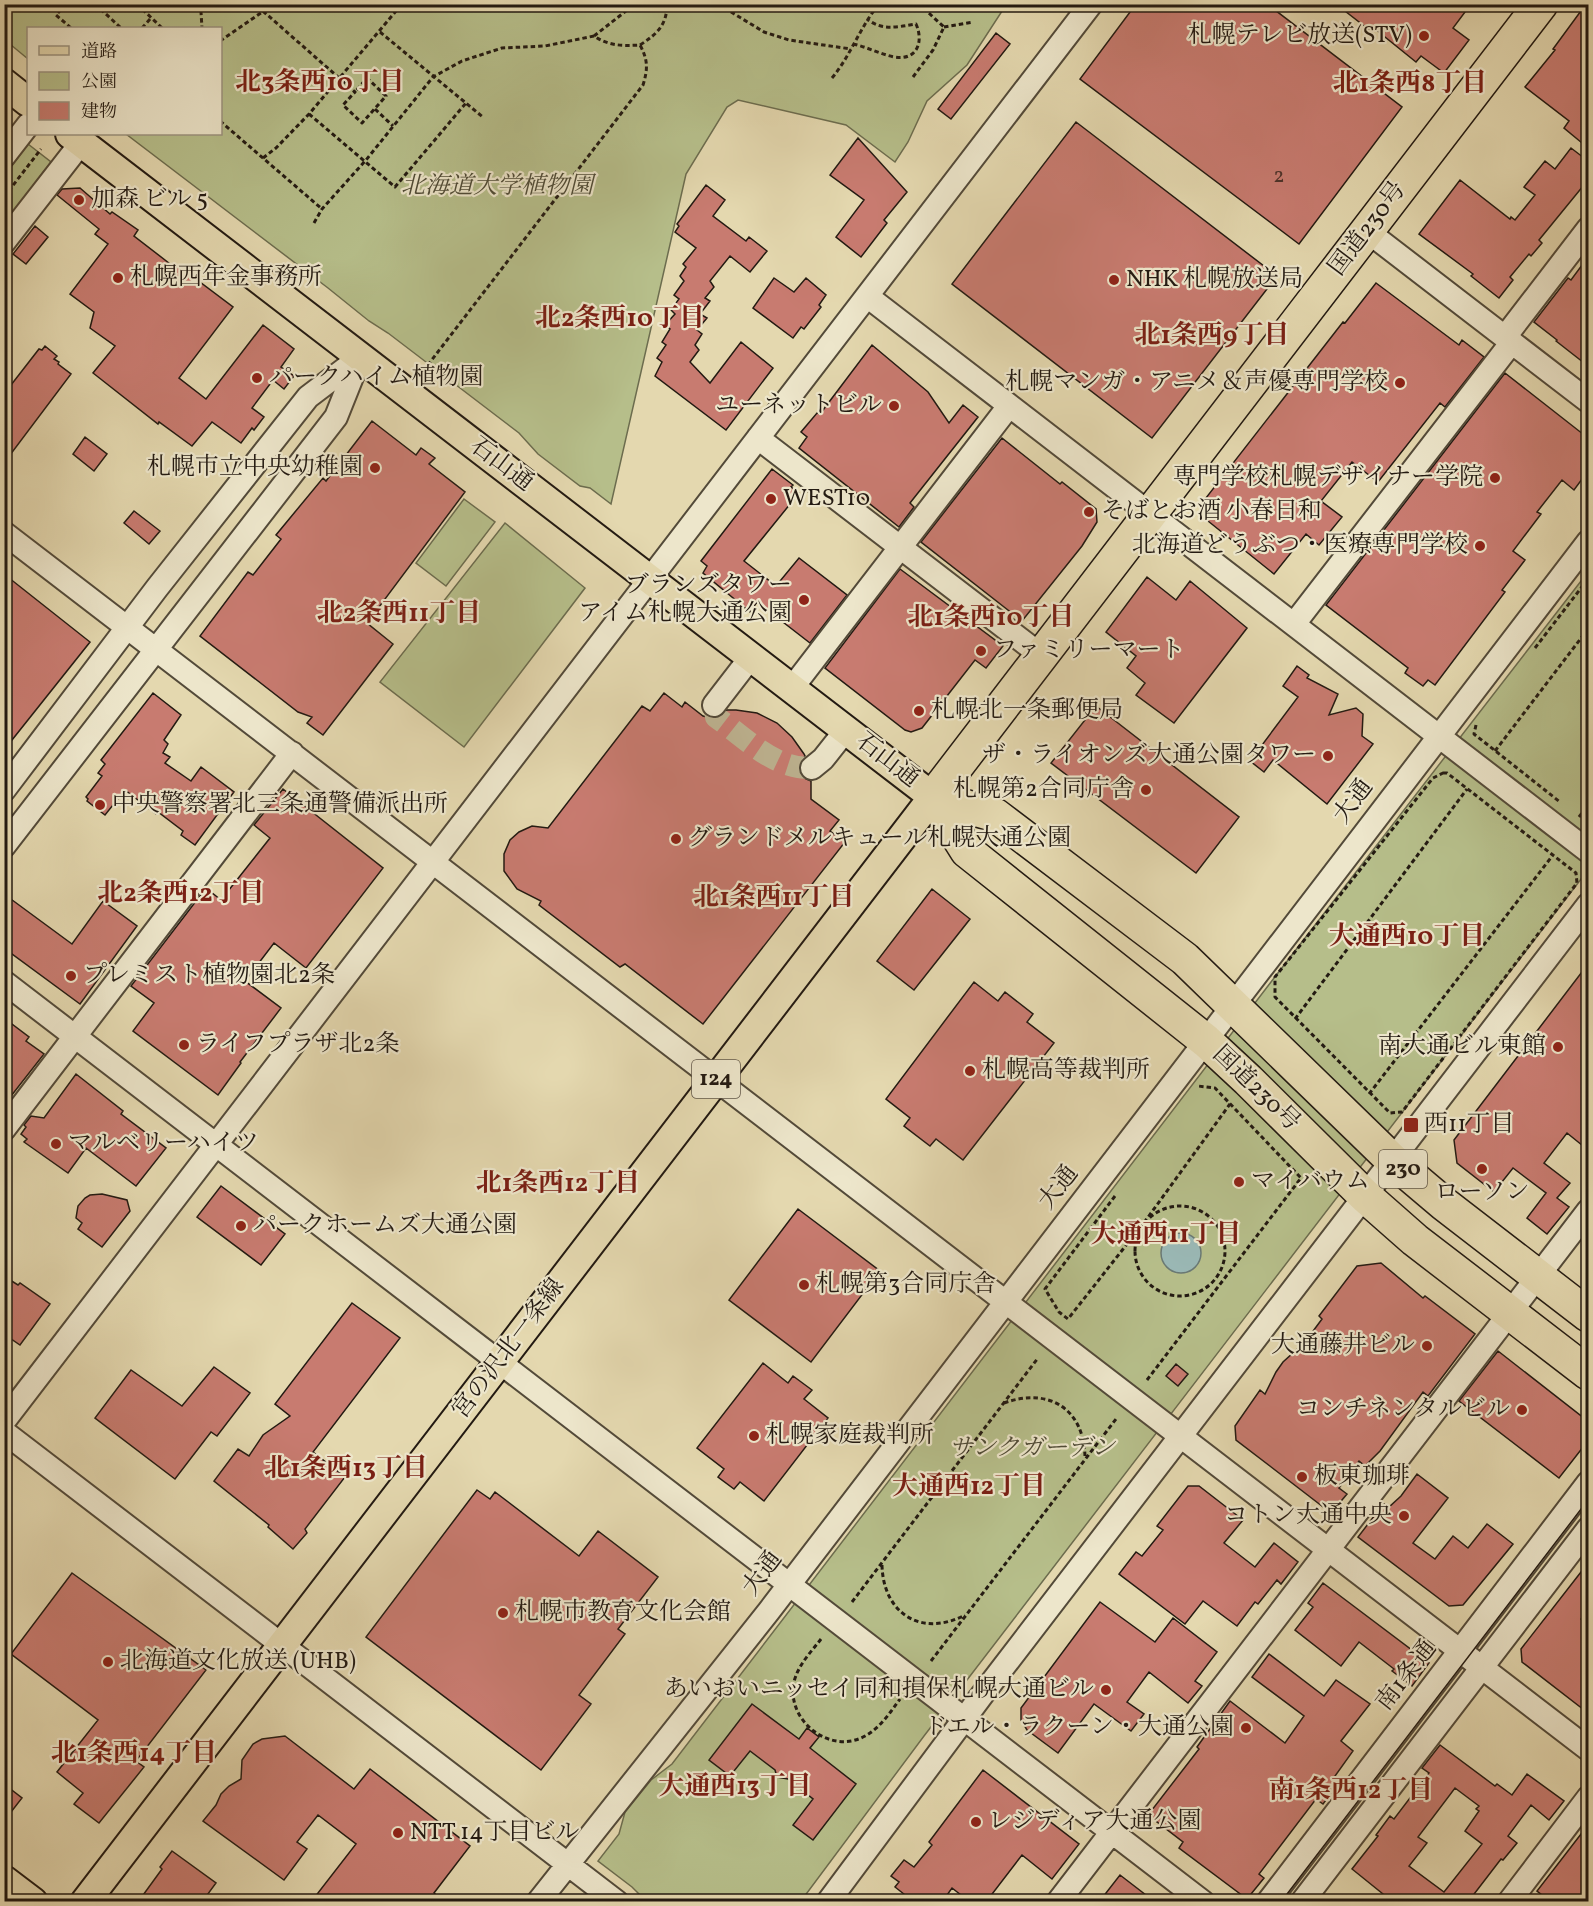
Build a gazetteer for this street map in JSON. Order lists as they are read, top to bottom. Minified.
{"streets":{"highway":["国道230号","230"],"main road":["石山通","124","宮の沢北一条線"],"street":["大通","南1条通"]},"crossings":[["国道230号","石山通"],["国道230号","大通"],["国道230号","宮の沢北一条線"],["石山通","宮の沢北一条線"]],"districts":["北3条西10丁目","北1条西8丁目","北2条西10丁目","北1条西9丁目","北2条西11丁目","北1条西10丁目","北2条西12丁目","北1条西11丁目","大通西10丁目","北1条西12丁目","大通西11丁目","北1条西13丁目","大通西12丁目","北1条西14丁目","大通西13丁目","南1条西12丁目"],"parks":["北海道大学植物園","サンクガーデン"],"places":{"other":["札幌テレビ放送(STV)","加森 ビル 5","札幌西年金事務所","NHK 札幌放送局","パークハイム植物園","札幌マンガ・アニメ＆声優専門学校","ユーネットビル","札幌市立中央幼稚園","専門学校札幌デザイナー学院","WEST10","そばとお酒 小春日和","北海道どうぶつ・医療専門学校","ブランズタワー アイム札幌大通公園","ファミリーマート","札幌北一条郵便局","ザ・ライオンズ大通公園タワー","札幌第2合同庁舎","中央警察署北三条通警備派出所","グランドメルキュール札幌大通公園","プレミスト植物園北2条","ライフプラザ北2条","南大通ビル東館","札幌高等裁判所","マルベリーハイツ","ローソン","マイバウム","パークホームズ大通公園","札幌第3合同庁舎","大通藤井ビル","コンチネンタルビル","札幌家庭裁判所","板東珈琲","コトン大通中央","札幌市教育文化会館","北海道文化放送 (UHB)","あいおいニッセイ同和損保札幌大通ビル","ドエル・ラクーン・大通公園","レジディア大通公園","NTT 14丁目ビル"],"transit":["西11丁目"]},"house_numbers":["2"],"legend":["道路","公園","建物"]}
